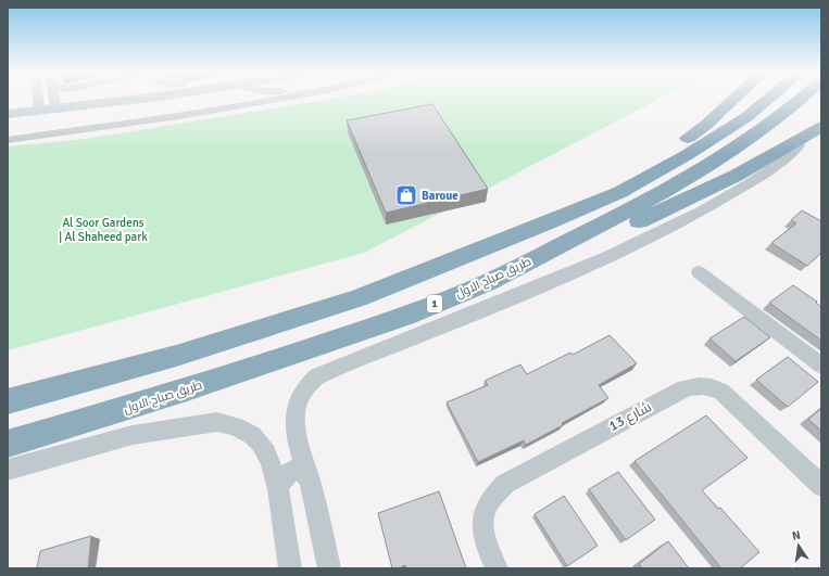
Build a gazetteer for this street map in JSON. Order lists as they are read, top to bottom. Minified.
{"streets":{"highway":["طريق صباح الاول","1"],"street":["شارع 13"]},"parks":["Al Soor Gardens | Al Shaheed park"],"places":{"shop":["Baroue"]},"north":"top"}
